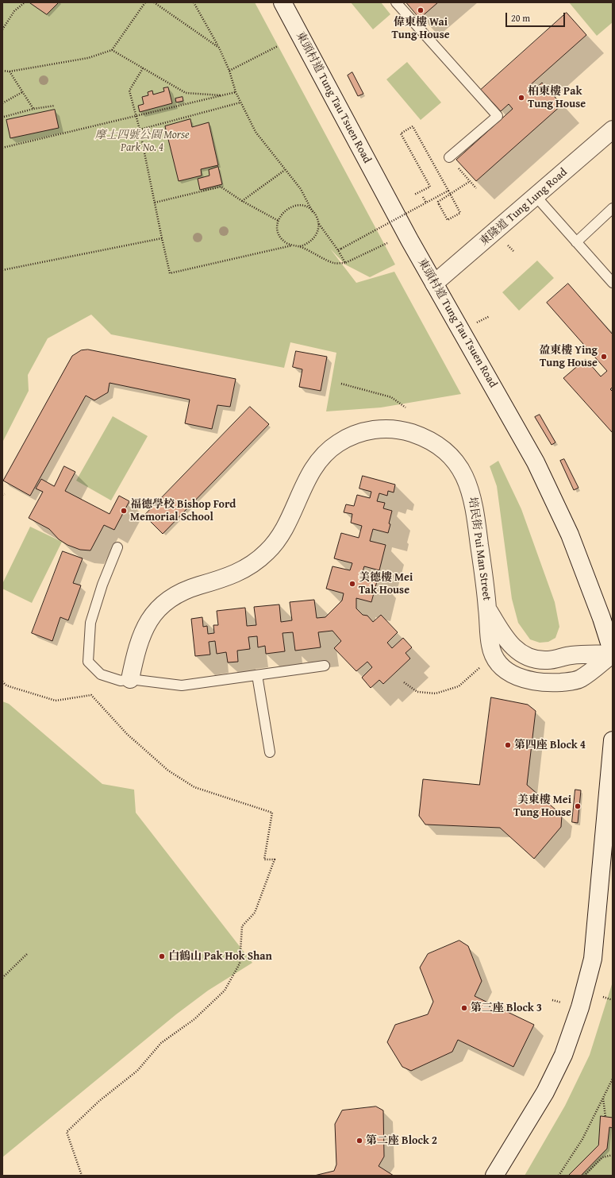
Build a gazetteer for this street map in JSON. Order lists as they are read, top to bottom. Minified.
{"streets":{"main road":["東頭村道 Tung Tau Tsuen Road","東隆道 Tung Lung Road","培民街 Pui Man Street"]},"crossings":[["東頭村道 Tung Tau Tsuen Road","東隆道 Tung Lung Road"],["東頭村道 Tung Tau Tsuen Road","培民街 Pui Man Street"]],"parks":["摩士四號公園 Morse Park No. 4"],"places":["偉東樓 Wai Tung House","柏東樓 Pak Tung House","盈東樓 Ying Tung House","福德學校 Bishop Ford Memorial School","美德樓 Mei Tak House","第四座 Block 4","美東樓 Mei Tung House","白鶴山 Pak Hok Shan","第三座 Block 3","第二座 Block 2"],"scale_bar":"20 m"}
